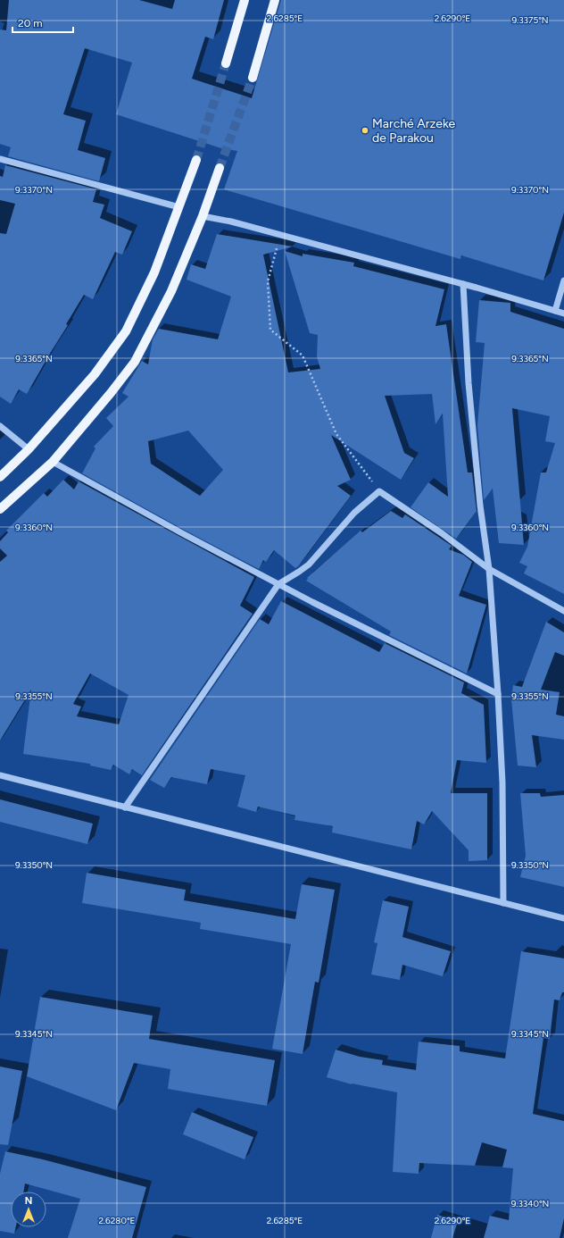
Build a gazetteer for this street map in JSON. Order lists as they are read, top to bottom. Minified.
{"places":["Marché Arzeke de Parakou"],"scale_bar":"20 m","north":"top","coordinates":["2.6285°E","2.6290°E","9.3375°N","9.3370°N","9.3365°N","9.3360°N","9.3355°N","9.3350°N","9.3345°N","9.3340°N","2.6280°E"]}
